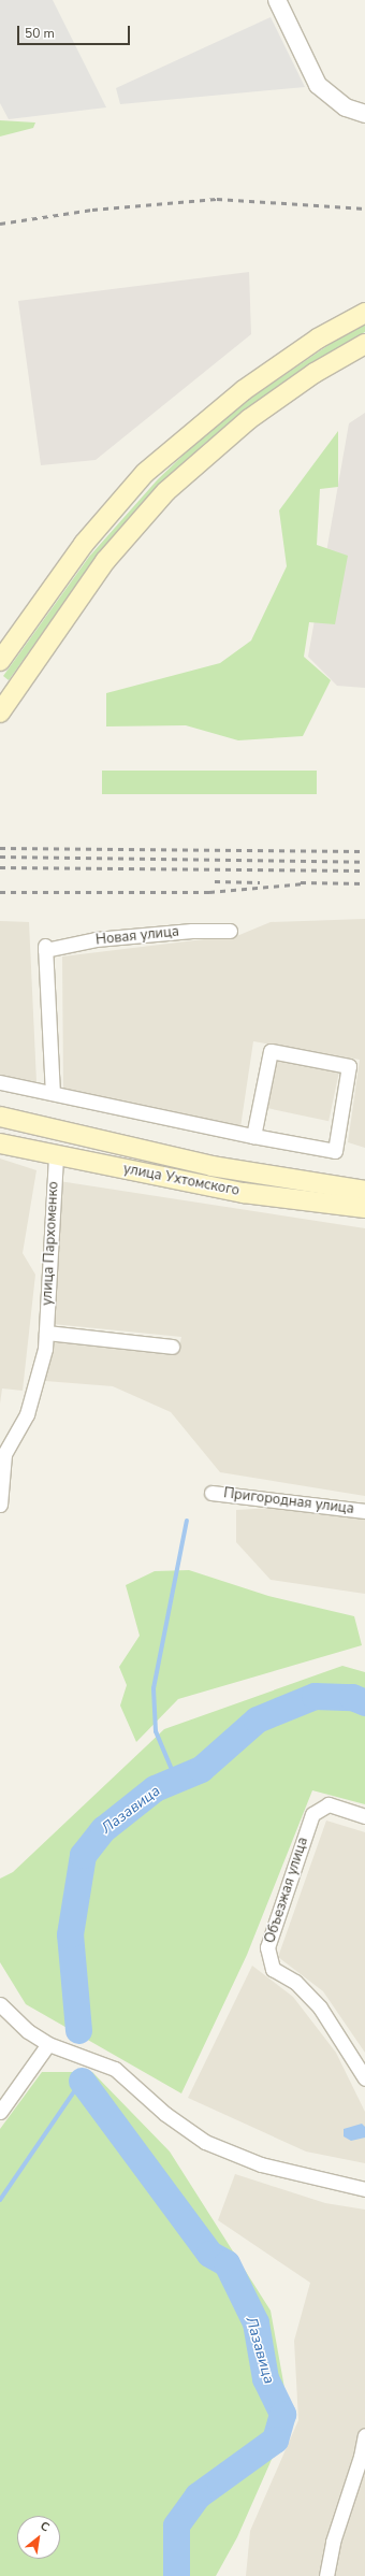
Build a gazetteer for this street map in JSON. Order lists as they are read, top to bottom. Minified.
{"streets":{"main road":["улица Ухтомского"],"street":["Новая улица","улица Пархоменко","Пригородная улица","Объезжая улица"]},"crossings":[["улица Ухтомского","улица Пархоменко"]],"water":["Лазавица"],"scale_bar":"50 m","north":"top right"}
